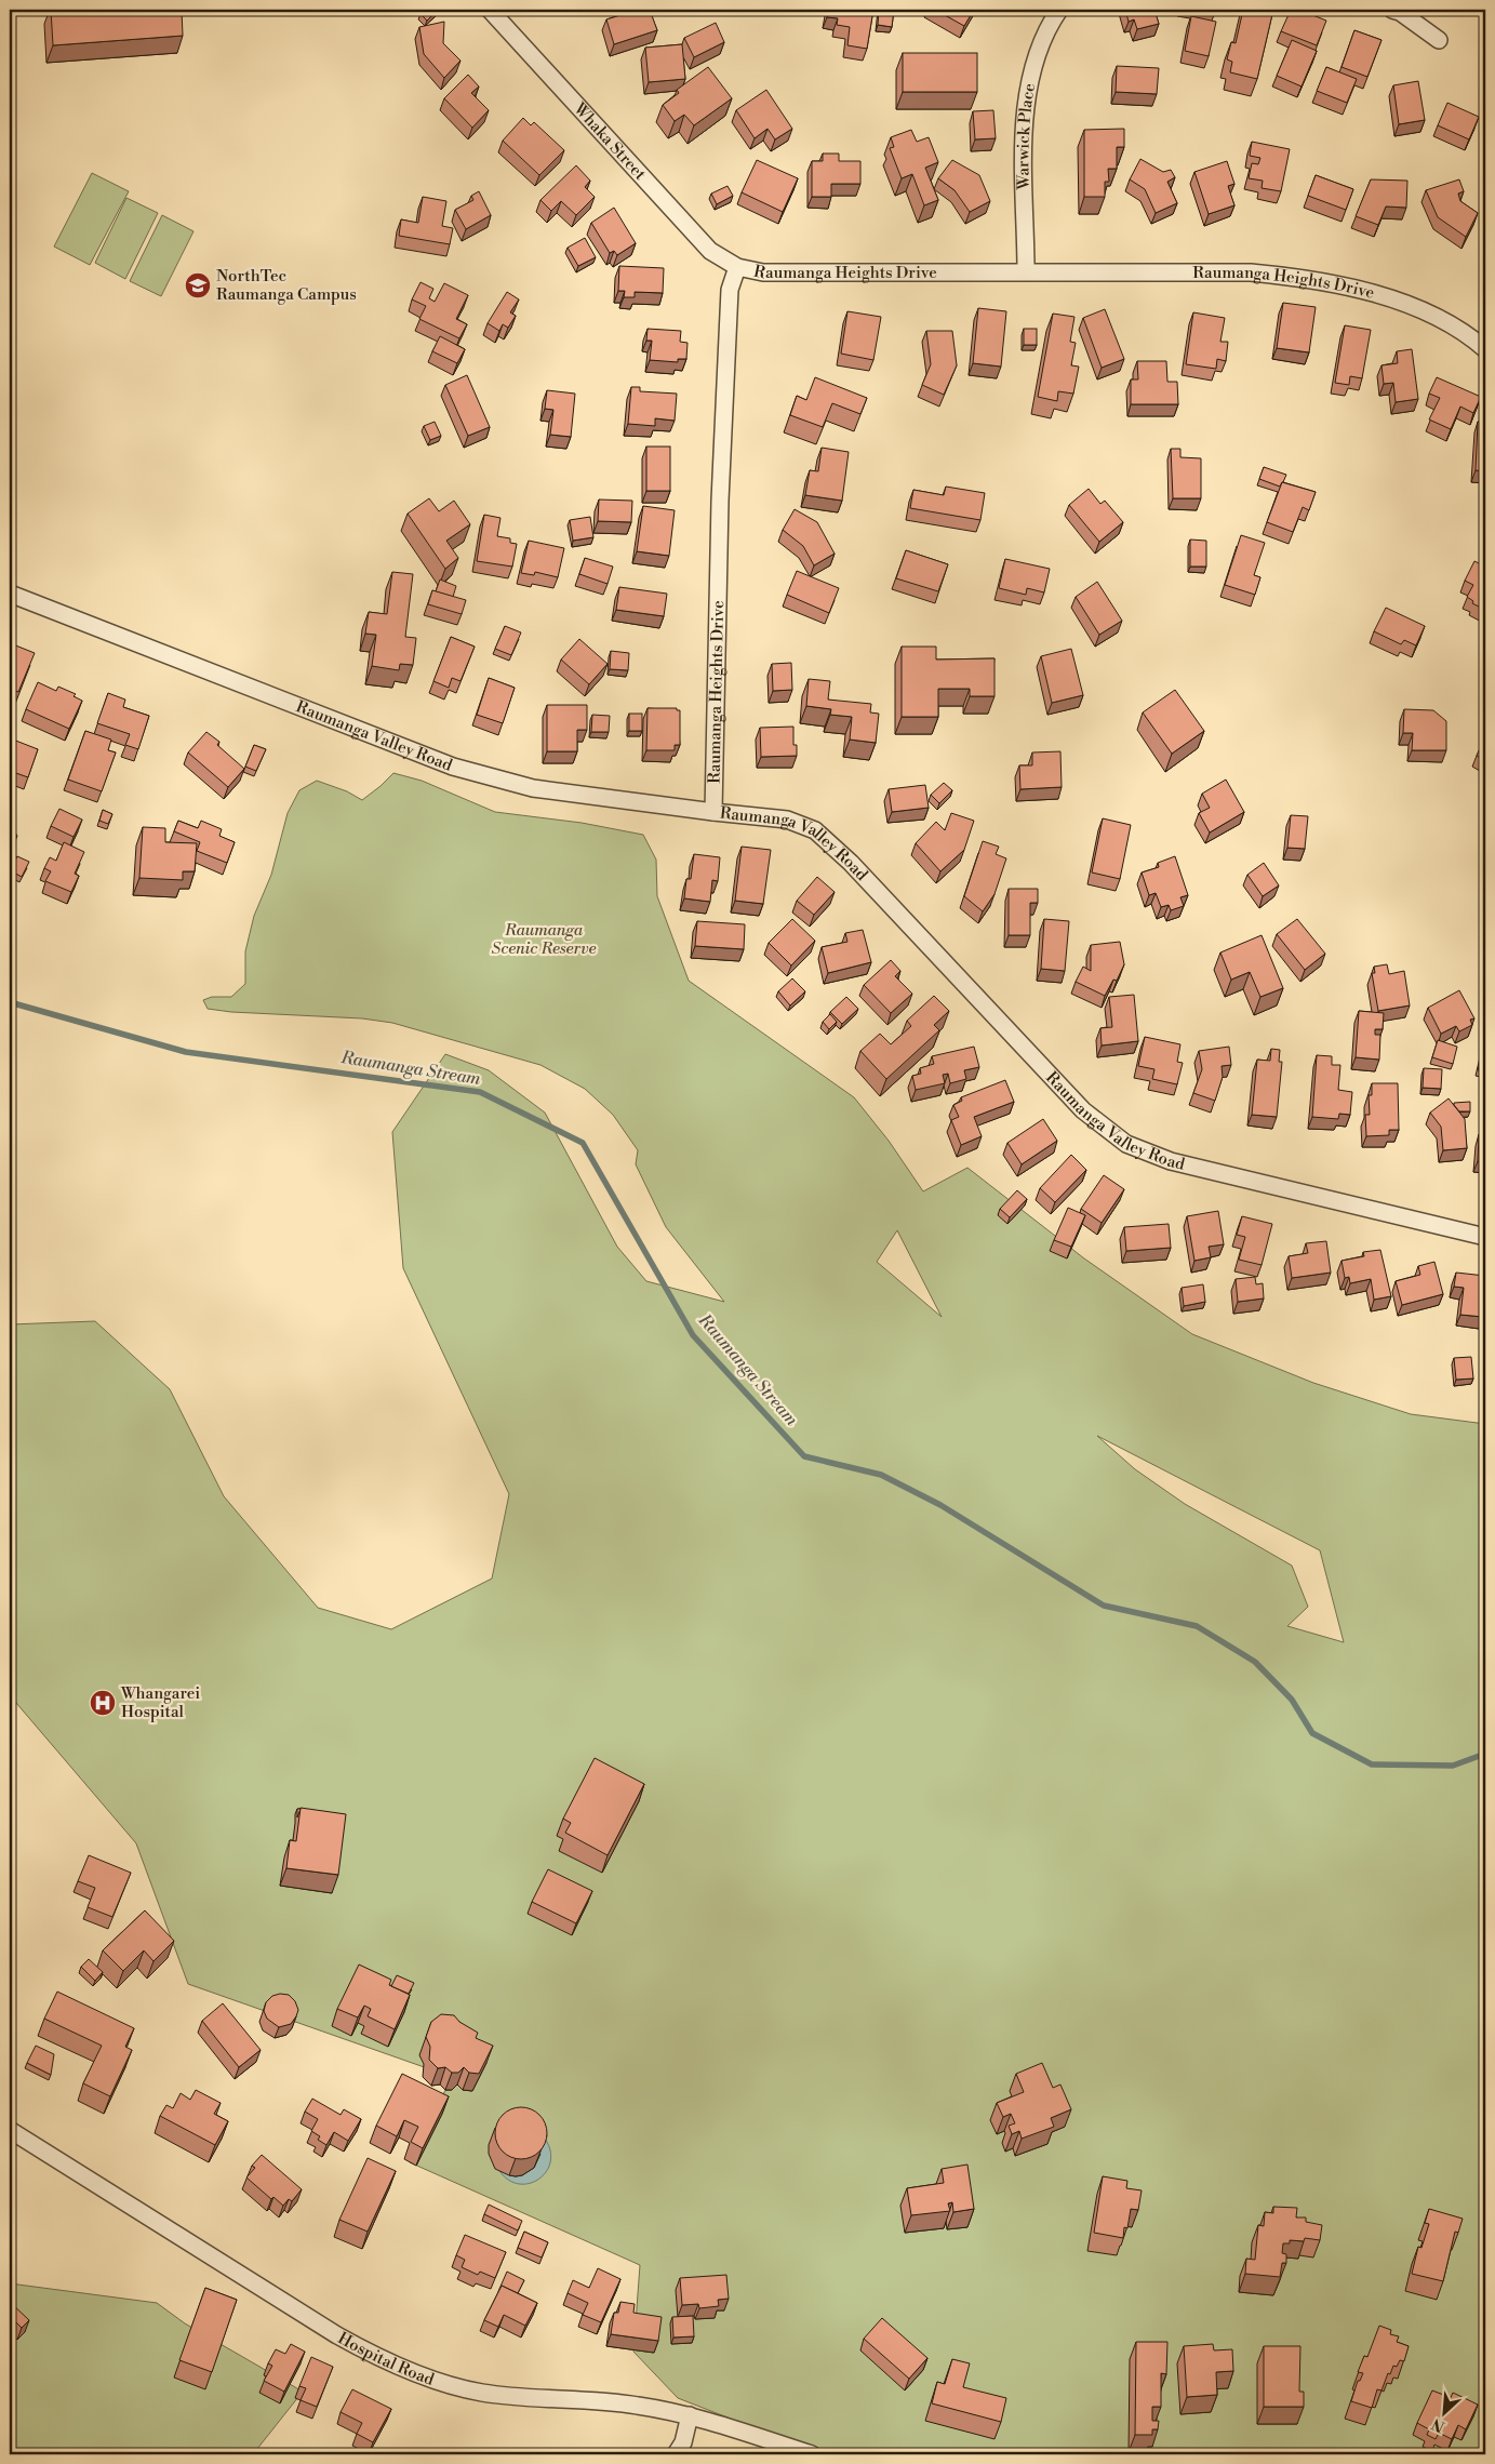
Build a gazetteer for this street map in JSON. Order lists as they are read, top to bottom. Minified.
{"streets":{"street":["Warwick Place","Whaka Street","Raumanga Heights Drive","Raumanga Valley Road","Hospital Road"]},"crossings":[["Warwick Place","Raumanga Heights Drive"],["Whaka Street","Raumanga Heights Drive"],["Raumanga Heights Drive","Raumanga Valley Road"]],"water":["Raumanga Stream"],"parks":["Raumanga Scenic Reserve"],"places":{"school or university":["NorthTec Raumanga Campus"],"hospital":["Whangarei Hospital"]},"north":"bottom left"}
